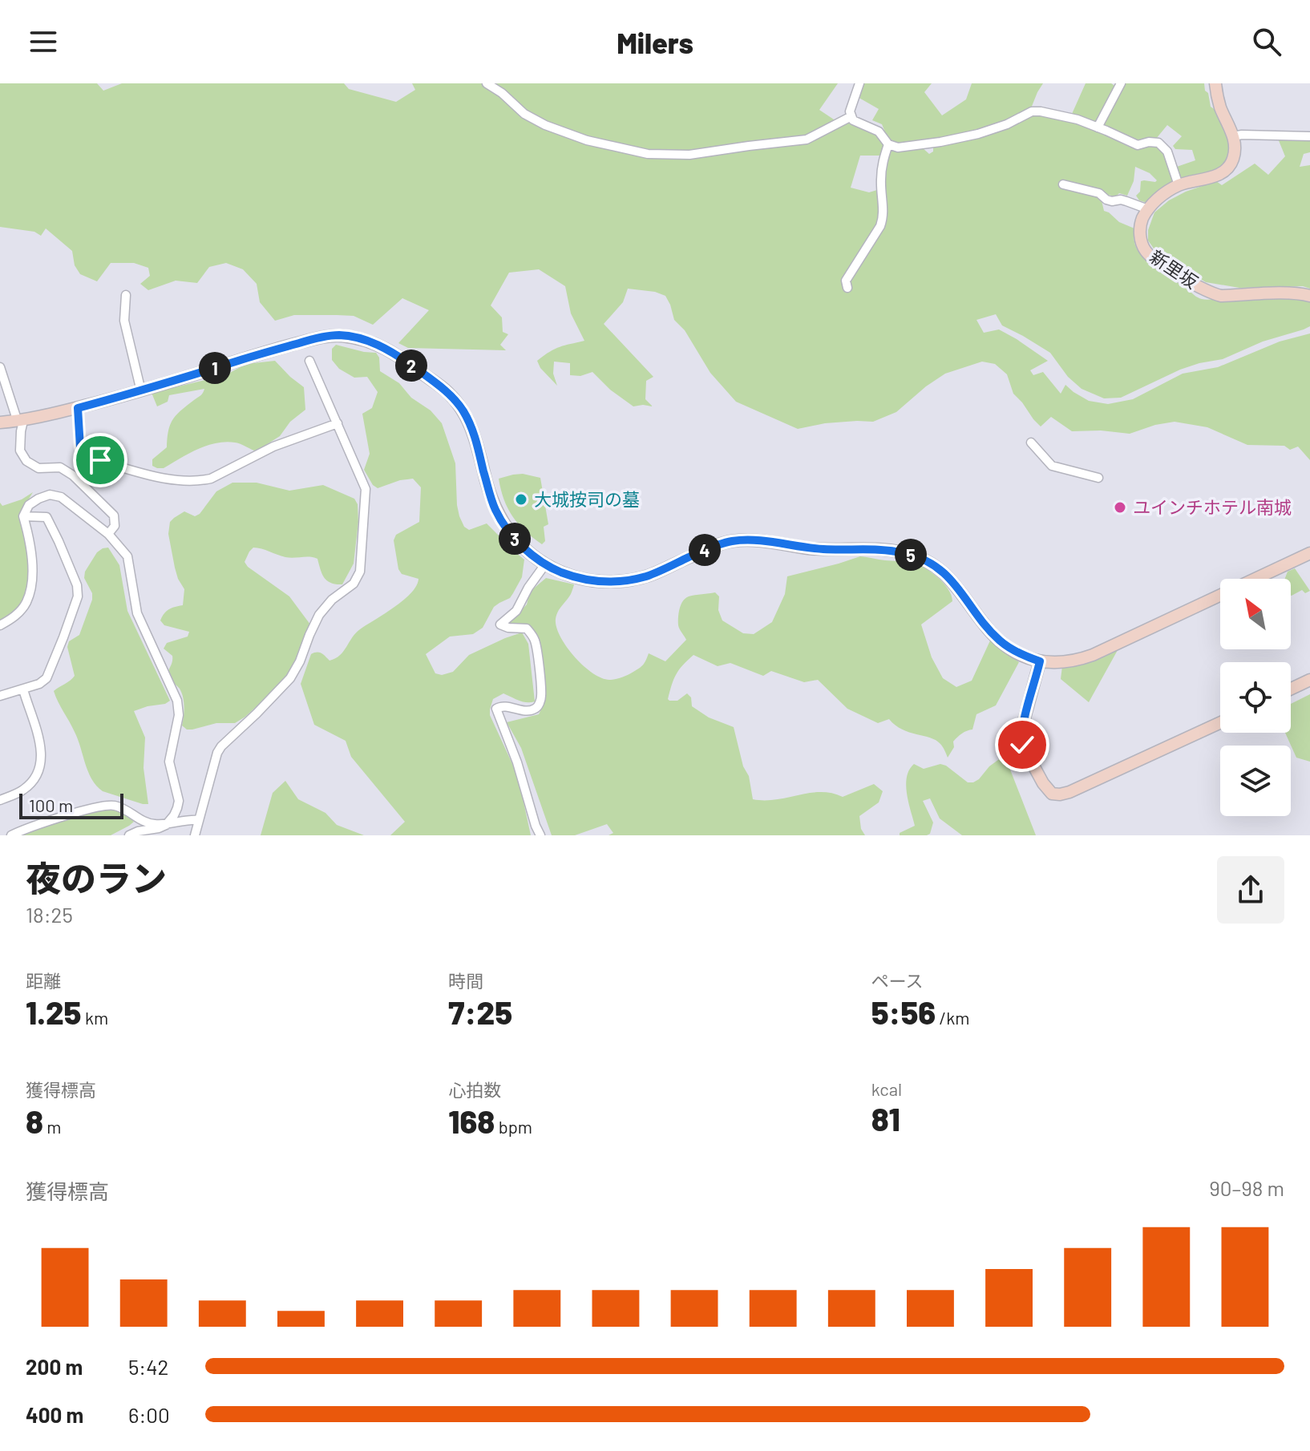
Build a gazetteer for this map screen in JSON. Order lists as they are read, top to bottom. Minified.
{"streets":{"street":["新里坂"]},"places":["大城按司の墓","ユインチホテル南城"],"scale_bar":"100 m","north":"top left","page":{"header":"Milers","pins":["2","1","3","4","5"],"scale":"100 m","heading":["夜のラン","18:25"],"stats":[["距離","1.25 km"],["時間","7:25"],["ペース","5:56 /km"],["獲得標高","8 m"],["心拍数","168 bpm"],["kcal","81"]],"chart":["獲得標高","90–98 m"],"list":[{"name":"200 m","note":"5:42"},{"name":"400 m","note":"6:00"}]}}
